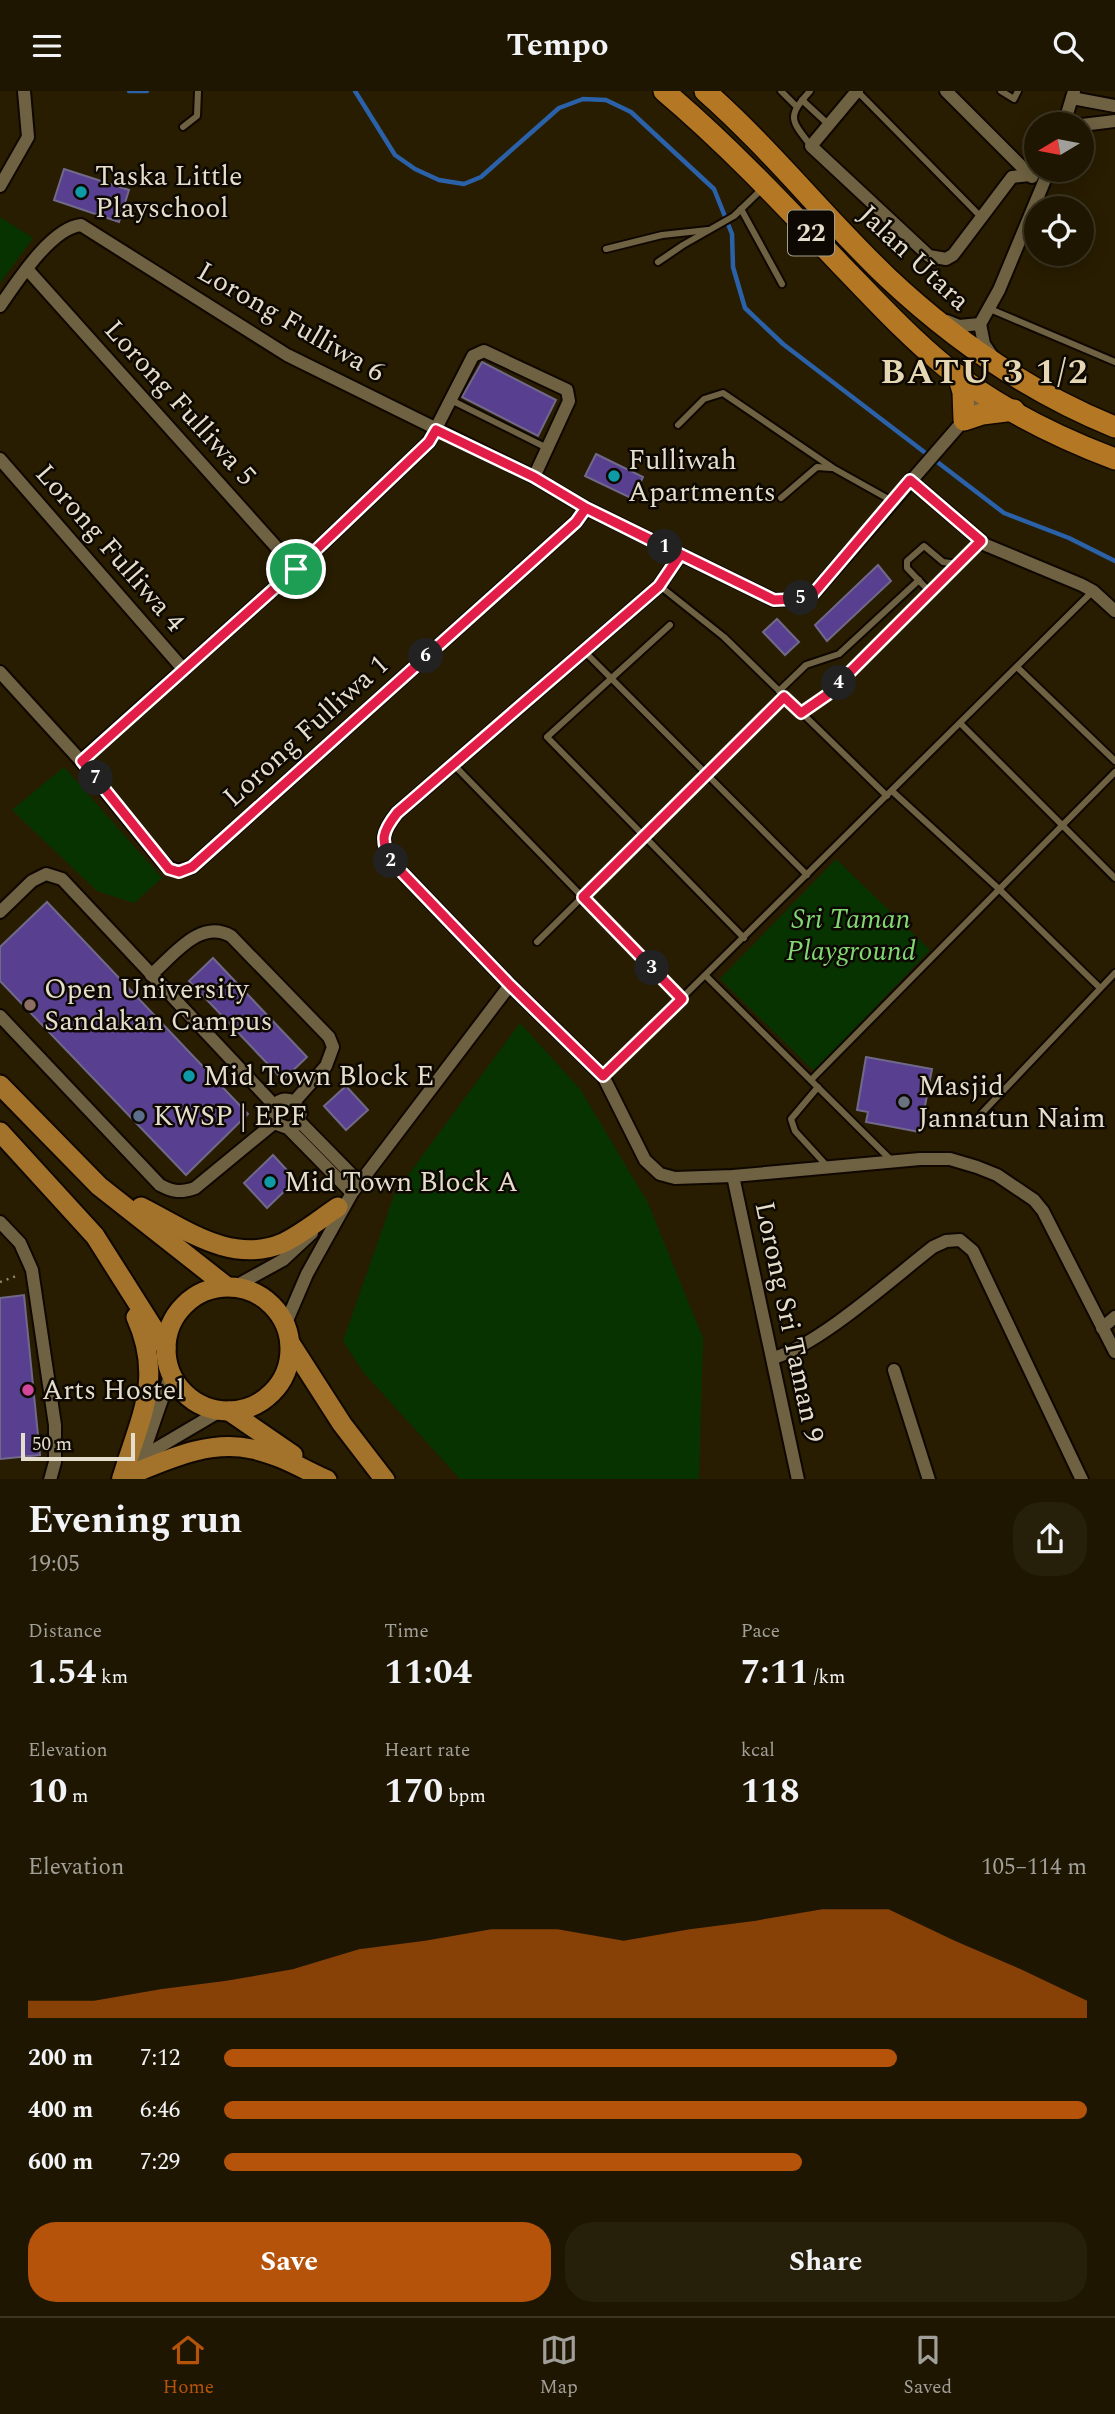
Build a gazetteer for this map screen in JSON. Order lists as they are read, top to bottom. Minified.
{"streets":{"highway":["22","Jalan Utara"],"street":["Lorong Fulliwa 6","Lorong Fulliwa 5","Lorong Fulliwa 4","Lorong Fulliwa 1","Lorong Sri Taman 9"]},"crossings":[["Jalan Utara","Lorong Fulliwa 6"],["Lorong Fulliwa 6","Lorong Fulliwa 5"],["Lorong Fulliwa 6","Lorong Fulliwa 1"]],"districts":["BATU 3 1/2"],"parks":["Sri Taman Playground"],"places":["Taska Little Playschool","Fulliwah Apartments","Open University Sandakan Campus","Mid Town Block E","Masjid Jannatun Naim","KWSP | EPF","Mid Town Block A","Arts Hostel"],"scale_bar":"50 m","north":"left","page":{"header":"Tempo","pins":["1","5","6","4","7","2","3"],"scale":"50 m","heading":["Evening run","19:05"],"stats":[["Distance","1.54 km"],["Time","11:04"],["Pace","7:11 /km"],["Elevation","10 m"],["Heart rate","170 bpm"],["kcal","118"]],"chart":["Elevation","105–114 m"],"list":[{"name":"200 m","note":"7:12"},{"name":"400 m","note":"6:46"},{"name":"600 m","note":"7:29"}],"buttons":["Save","Share"],"tabs":["Home","Map","Saved"]}}
